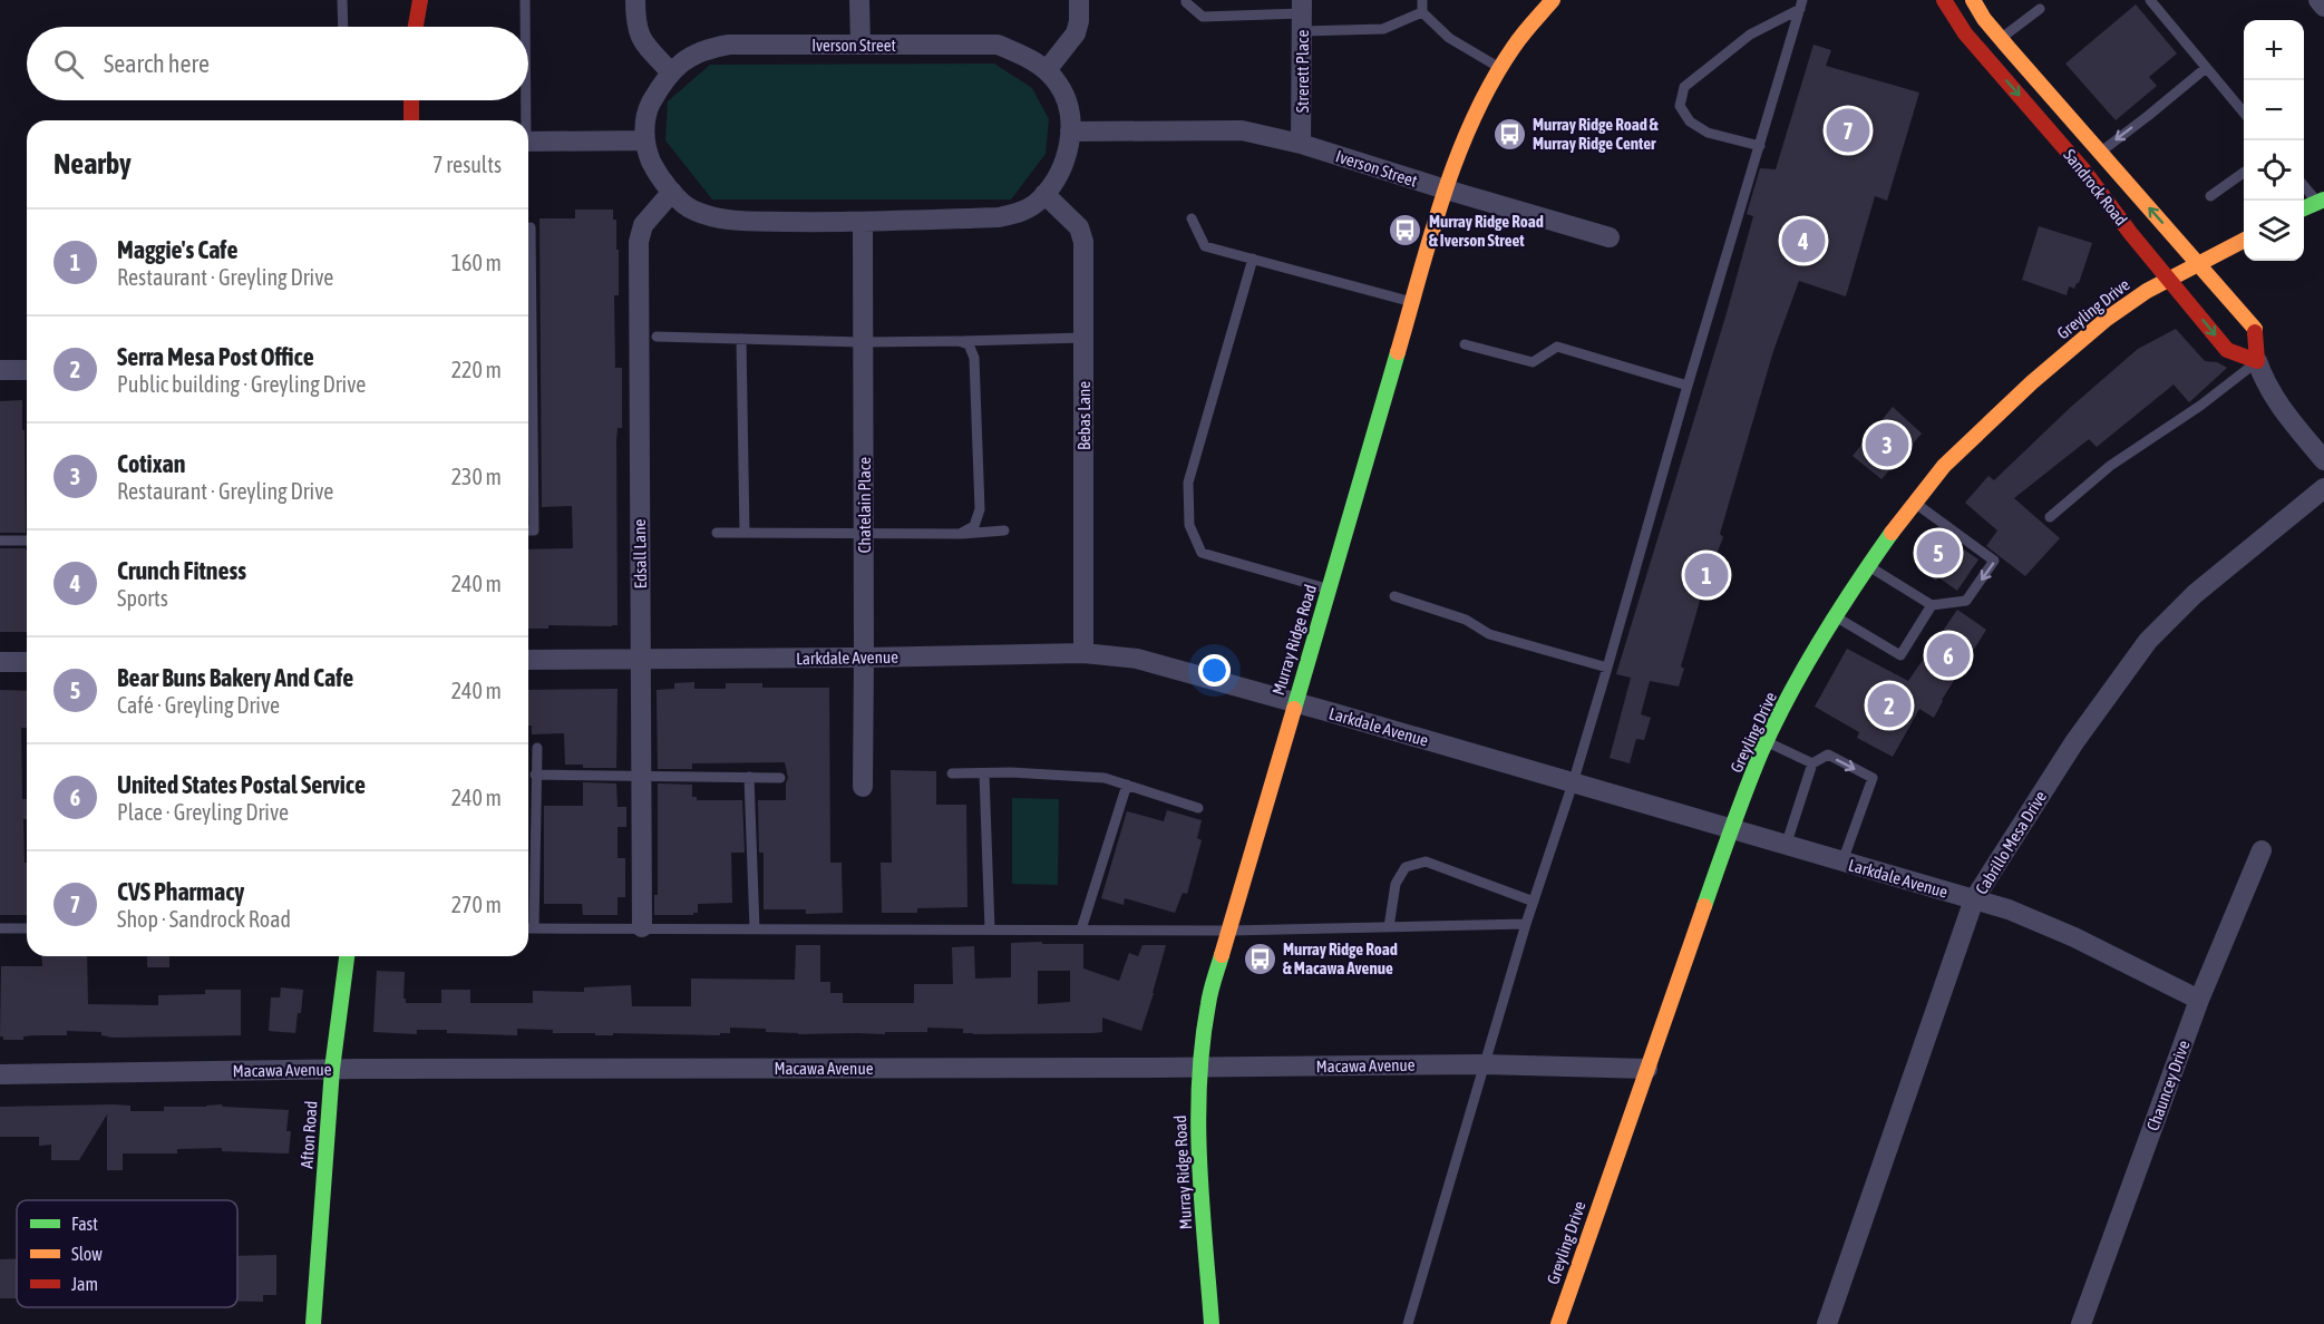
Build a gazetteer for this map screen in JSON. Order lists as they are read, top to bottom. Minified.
{"streets":{"main road":["Sandrock Road","Greyling Drive","Murray Ridge Road","Afton Road"],"street":["Iverson Street","Strerett Place","Bebas Lane","Chatelain Place","Edsall Lane","Larkdale Avenue","Cabrillo Mesa Drive","Macawa Avenue","Chauncey Drive"]},"crossings":[["Iverson Street","Strerett Place"],["Iverson Street","Bebas Lane"],["Iverson Street","Chatelain Place"],["Iverson Street","Edsall Lane"],["Iverson Street","Murray Ridge Road"],["Sandrock Road","Greyling Drive"],["Greyling Drive","Larkdale Avenue"],["Greyling Drive","Macawa Avenue"],["Bebas Lane","Larkdale Avenue"],["Chatelain Place","Larkdale Avenue"],["Edsall Lane","Larkdale Avenue"],["Murray Ridge Road","Larkdale Avenue"],["Murray Ridge Road","Macawa Avenue"],["Larkdale Avenue","Cabrillo Mesa Drive"],["Larkdale Avenue","Chauncey Drive"],["Macawa Avenue","Afton Road"]],"places":{"bus stop":["Murray Ridge Road & Murray Ridge Center","Murray Ridge Road & Iverson Street","Murray Ridge Road & Macawa Avenue"]},"legend":["Fast","Slow","Jam"],"page":{"map_buttons":["+","−"],"search":"Search here","pins":["7","4","3","5","1","6","2"],"heading":["Nearby","7 results"],"list":[{"mark":"1","name":"Maggie's Cafe","note":"Restaurant · Greyling Drive","value":"160 m"},{"mark":"2","name":"Serra Mesa Post Office","note":"Public building · Greyling Drive","value":"220 m"},{"mark":"3","name":"Cotixan","note":"Restaurant · Greyling Drive","value":"230 m"},{"mark":"4","name":"Crunch Fitness","note":"Sports","value":"240 m"},{"mark":"5","name":"Bear Buns Bakery And Cafe","note":"Café · Greyling Drive","value":"240 m"},{"mark":"6","name":"United States Postal Service","note":"Place · Greyling Drive","value":"240 m"},{"mark":"7","name":"CVS Pharmacy","note":"Shop · Sandrock Road","value":"270 m"}]}}
